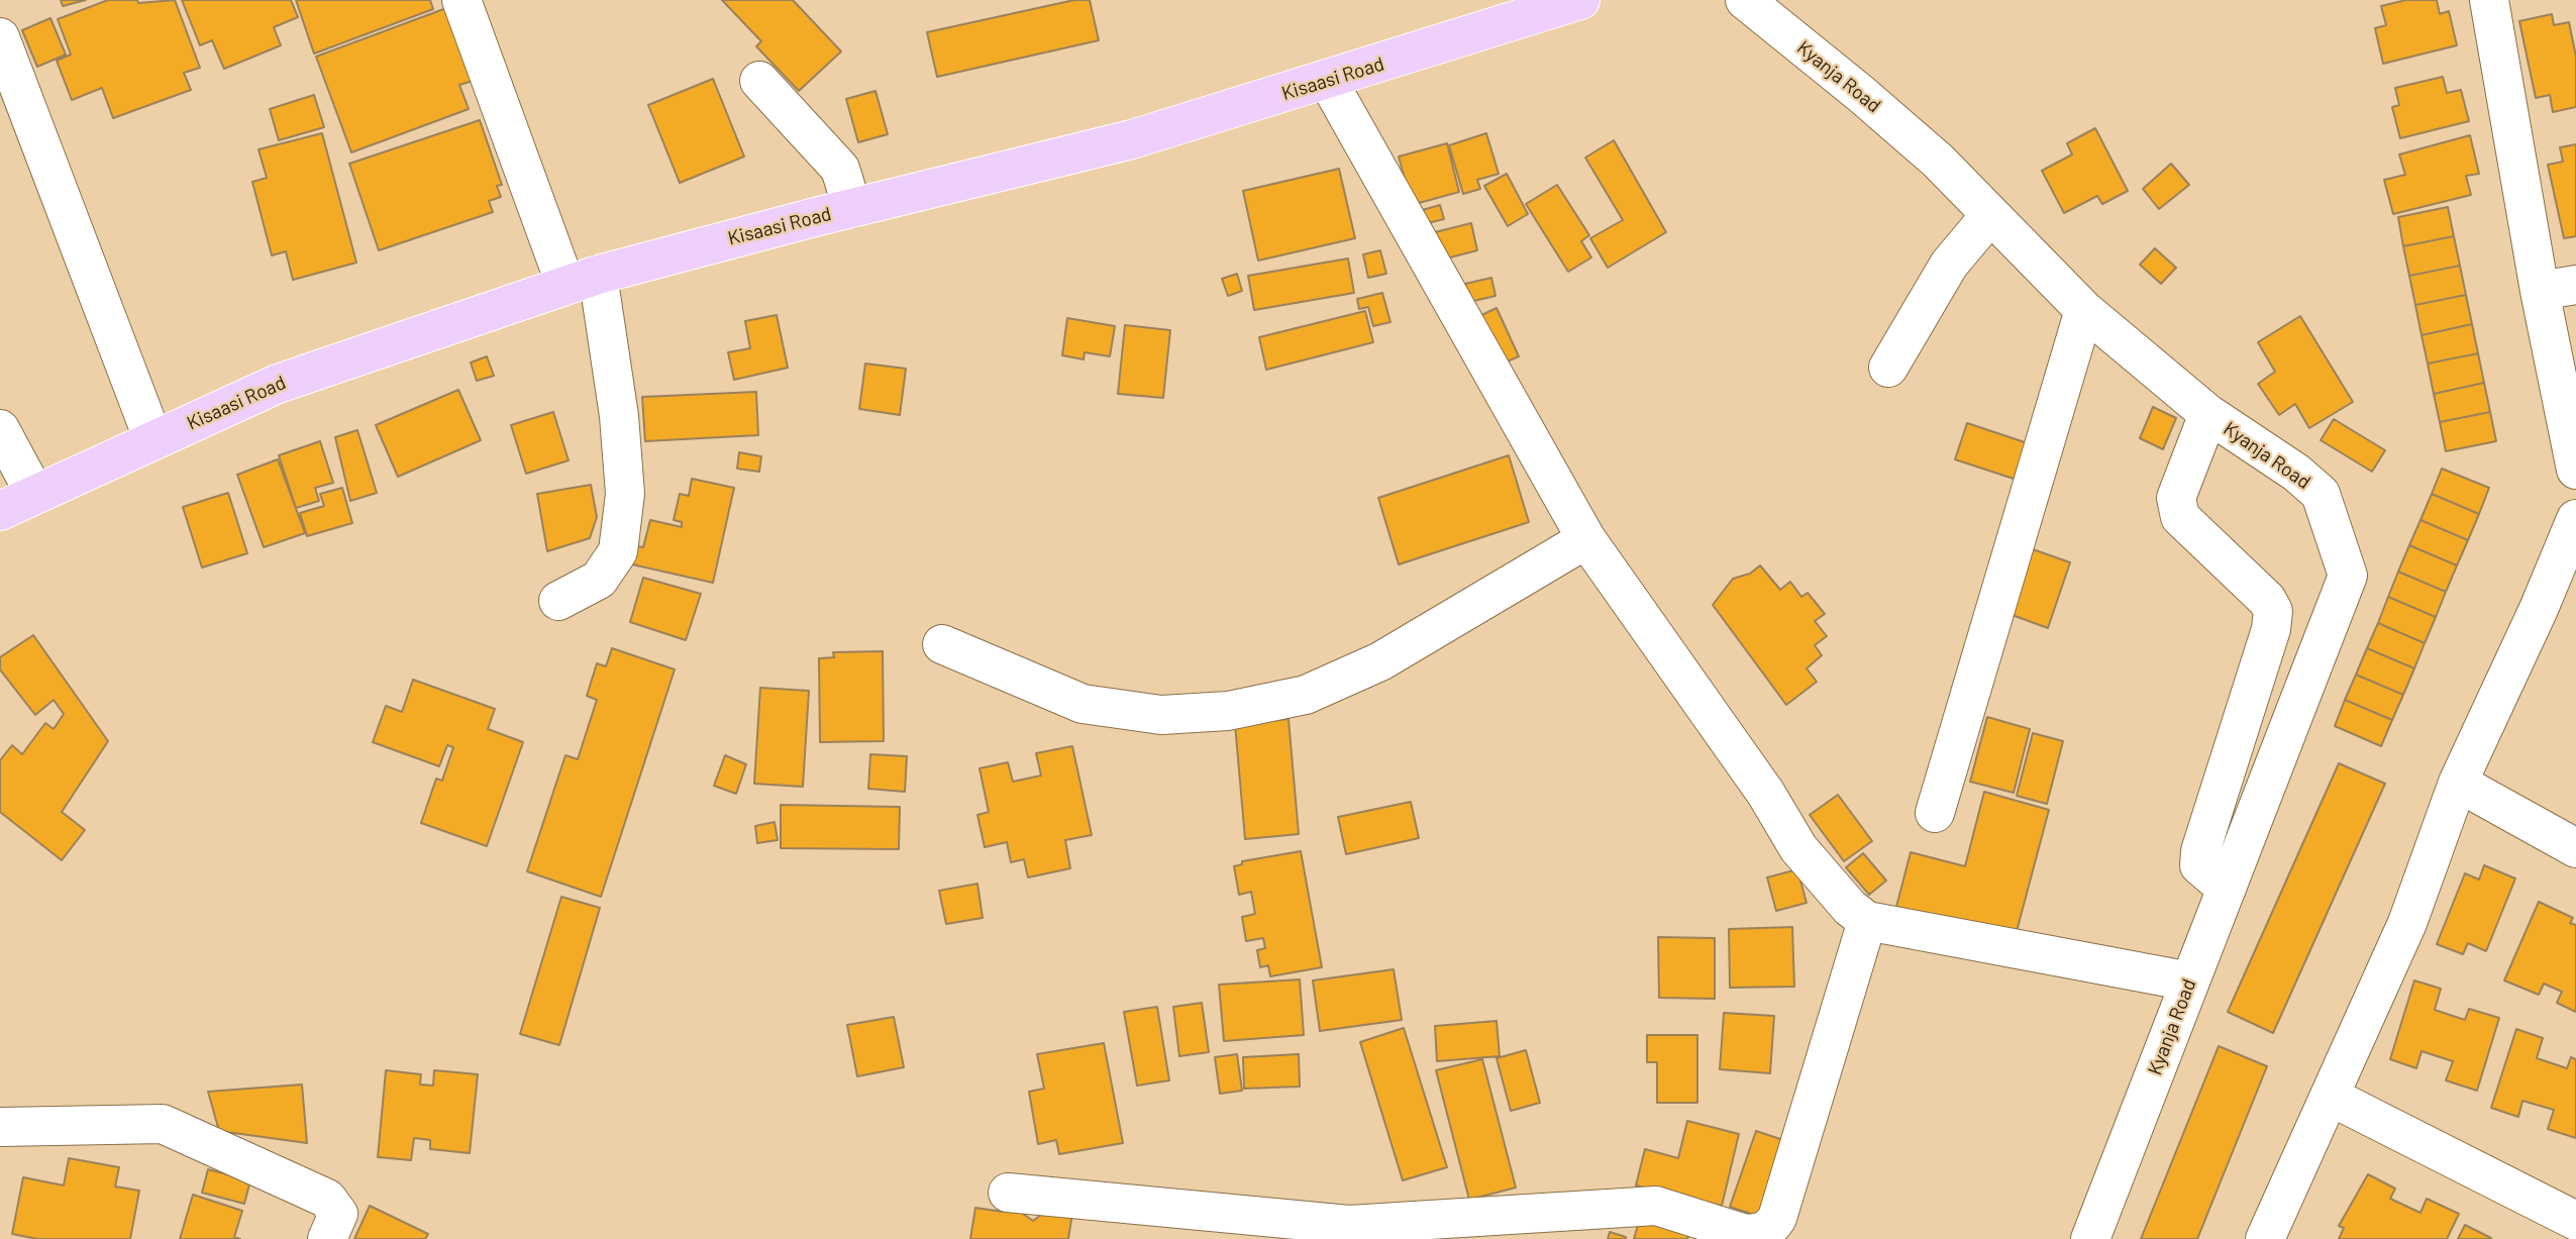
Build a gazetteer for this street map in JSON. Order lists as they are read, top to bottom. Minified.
{"streets":{"main road":["Kisaasi Road"],"street":["Kyanja Road"]}}
